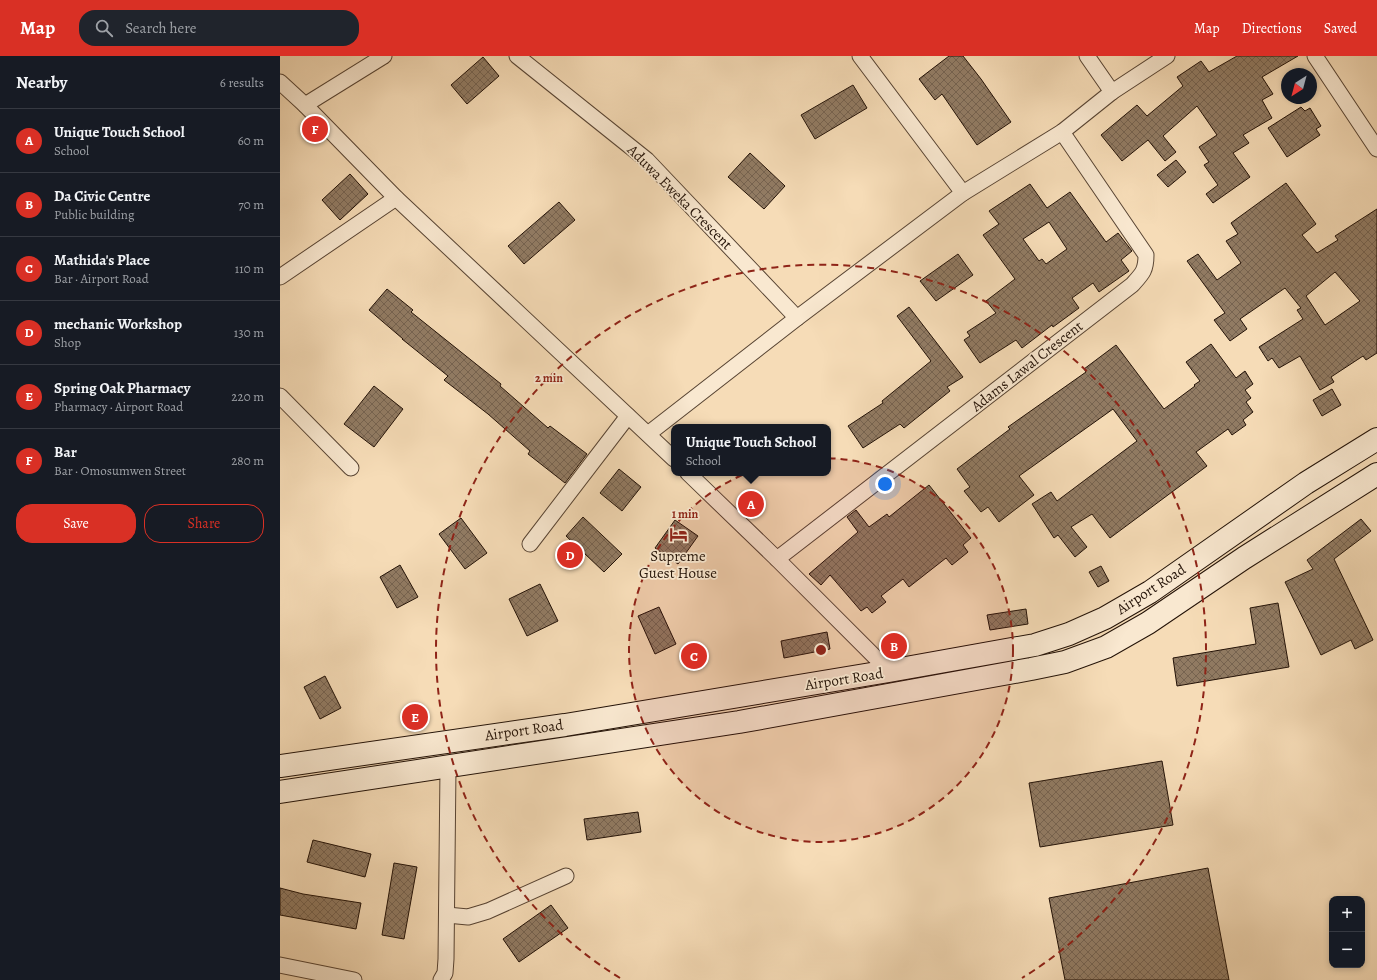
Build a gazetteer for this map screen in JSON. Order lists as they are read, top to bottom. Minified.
{"streets":{"main road":["Airport Road"],"street":["Aduwa Eweka Crescent","Adams Lawal Crescent"]},"places":{"hotel":["Supreme Guest House"]},"north":"bottom left","page":{"header":"Map","search":"Search here","nav":["Map","Directions","Saved"],"heading":["Nearby","6 results"],"list":[{"mark":"A","name":"Unique Touch School","note":"School","value":"60 m"},{"mark":"B","name":"Da Civic Centre","note":"Public building","value":"70 m"},{"mark":"C","name":"Mathida's Place","note":"Bar · Airport Road","value":"110 m"},{"mark":"D","name":"mechanic Workshop","note":"Shop","value":"130 m"},{"mark":"E","name":"Spring Oak Pharmacy","note":"Pharmacy · Airport Road","value":"220 m"},{"mark":"F","name":"Bar","note":"Bar · Omosumwen Street","value":"280 m"}],"pins":["F","A","D","B","C","E"],"popup":["Unique Touch School","School"],"buttons":["Save","Share"],"map_buttons":["+","−"]},"rings":["2 min","1 min"]}
